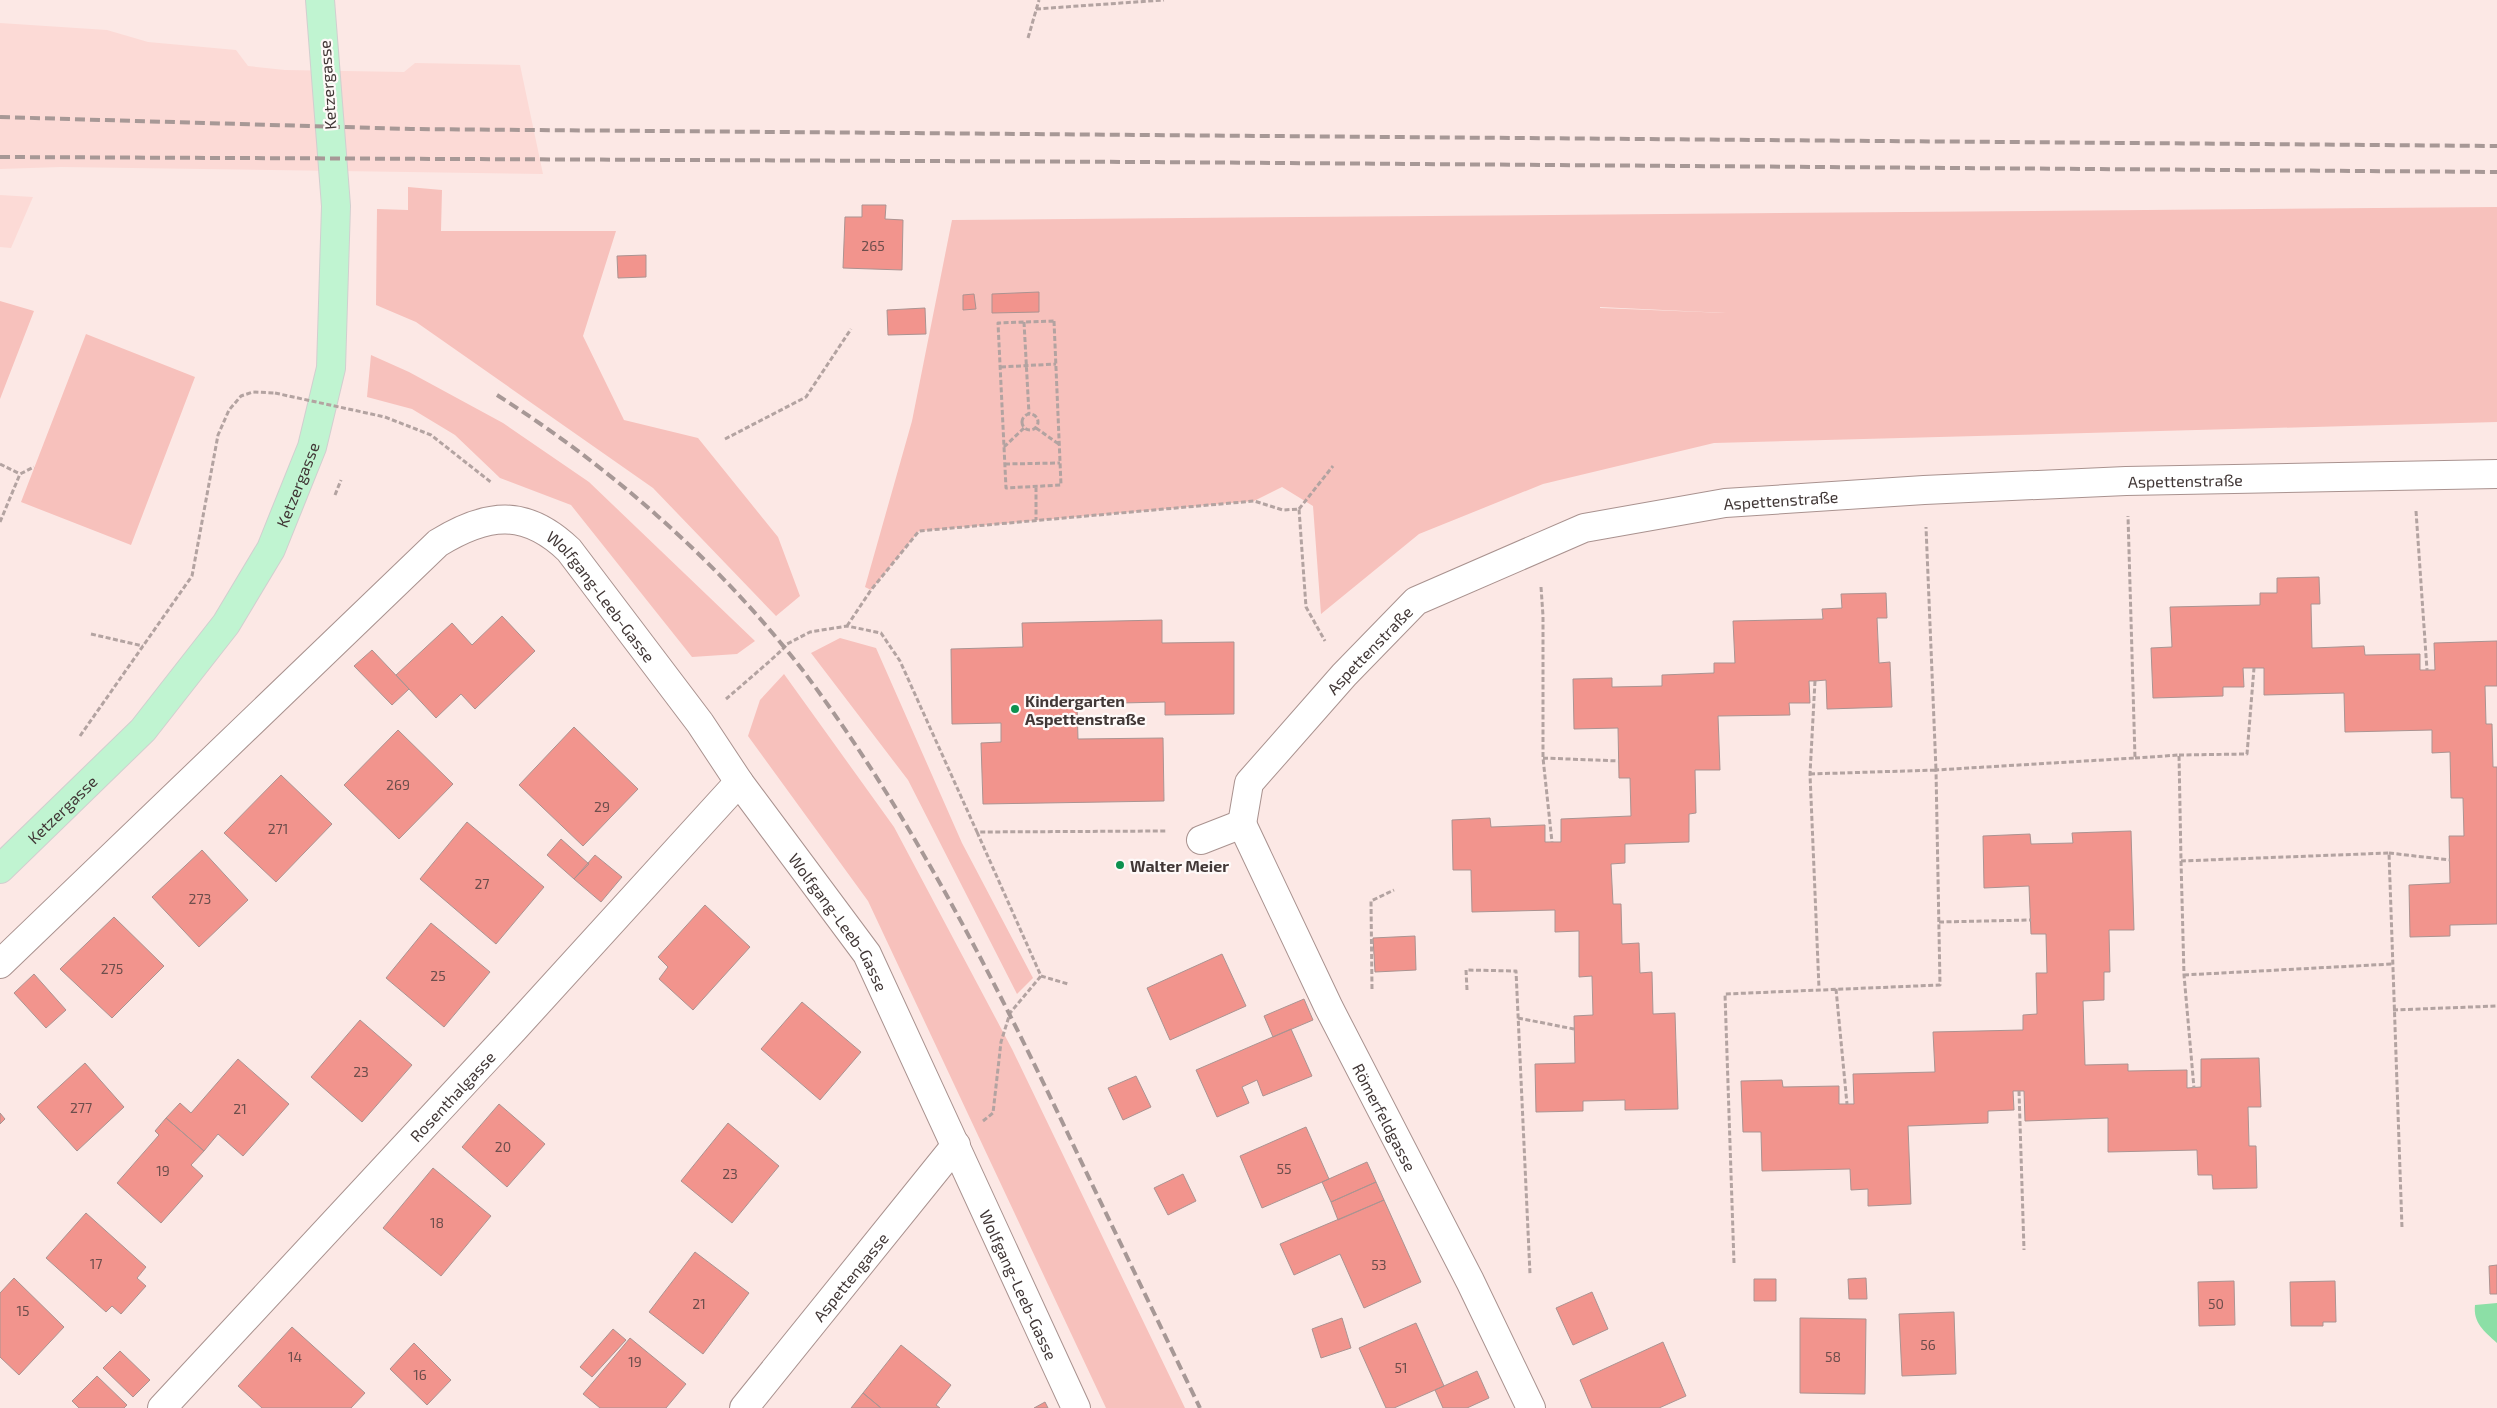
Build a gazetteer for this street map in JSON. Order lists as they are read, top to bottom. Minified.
{"streets":{"main road":["Ketzergasse"],"street":["Aspettenstraße","Wolfgang-Leeb-Gasse","Rosenthalgasse","Römerfeldgasse","Aspettengasse"]},"crossings":[["Aspettenstraße","Römerfeldgasse"],["Wolfgang-Leeb-Gasse","Rosenthalgasse"],["Wolfgang-Leeb-Gasse","Aspettengasse"]],"places":["Kindergarten Aspettenstraße","Walter Meier"],"house_numbers":["265","269","29","271","27","273","275","25","23","277","21","20","55","19","23","18","17","53","21","50","15","56","14","58","19","51","16"]}
